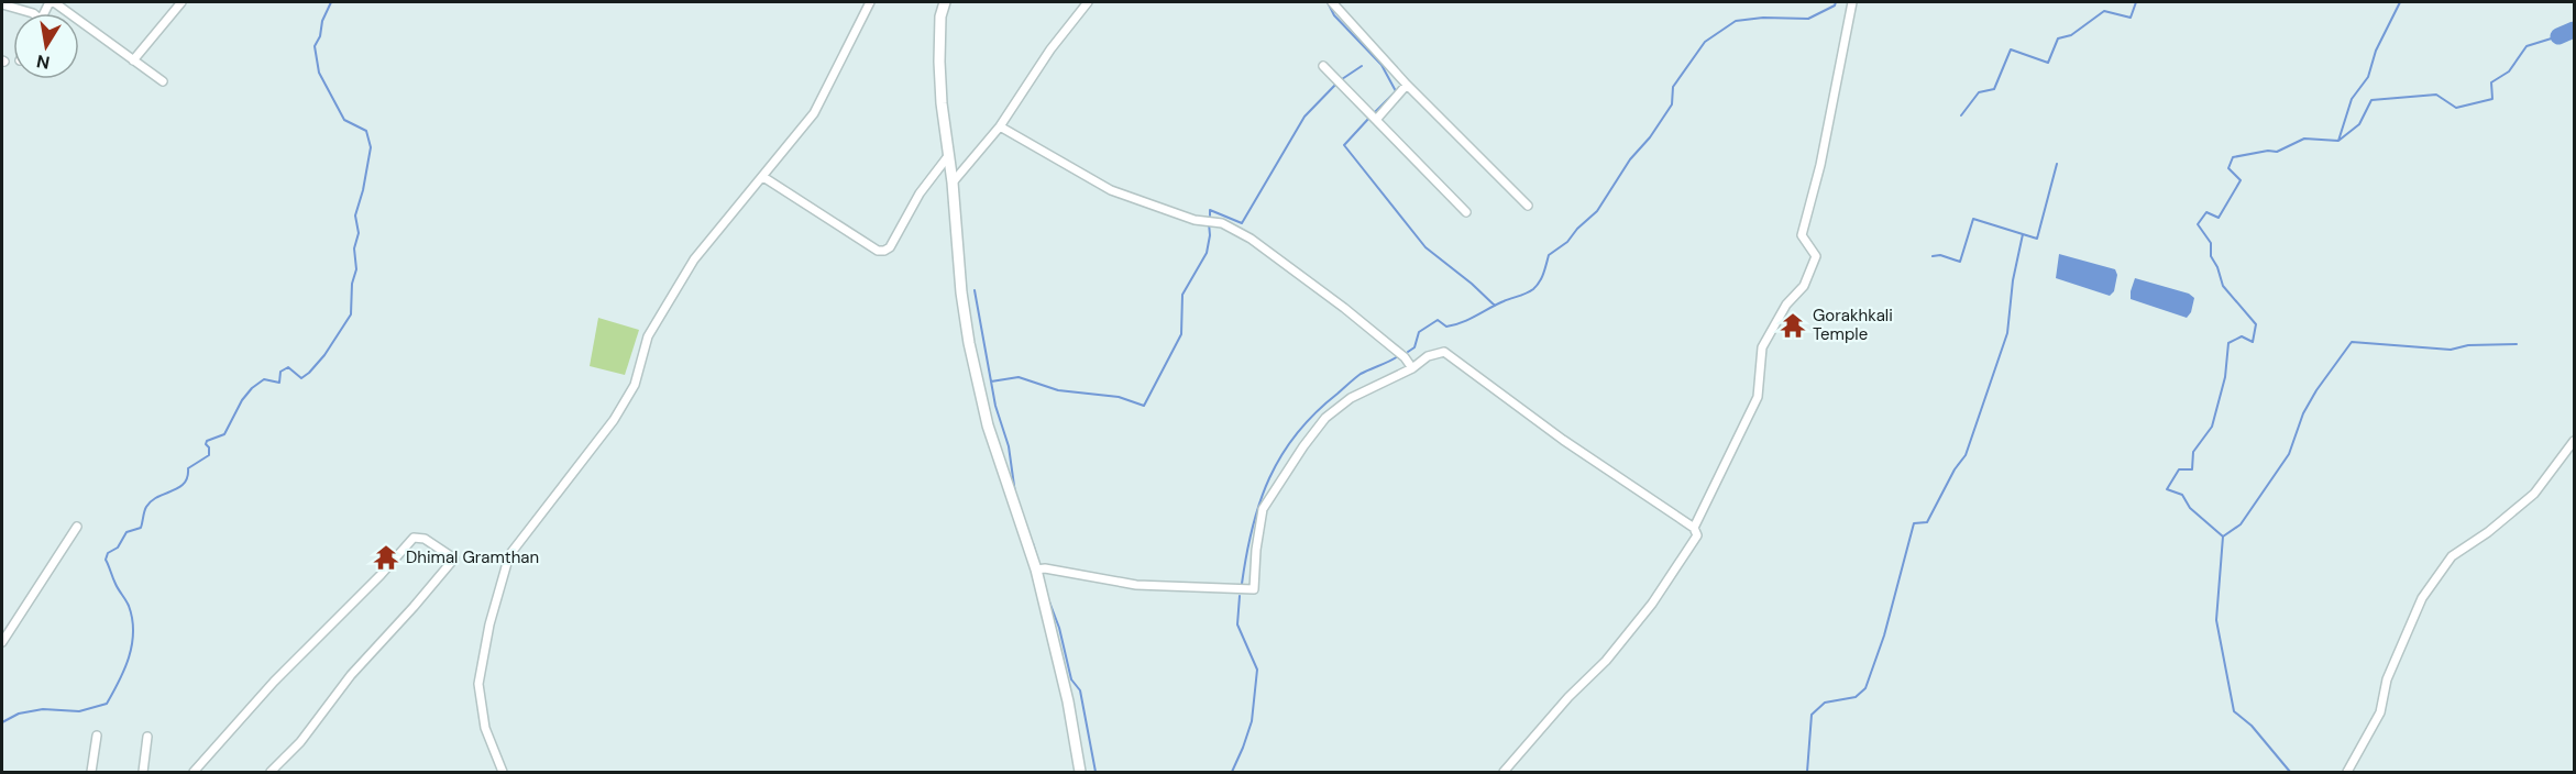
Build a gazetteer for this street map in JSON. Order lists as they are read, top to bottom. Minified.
{"places":{"temple":["Gorakhkali Temple","Dhimal Gramthan"]},"north":"bottom"}
